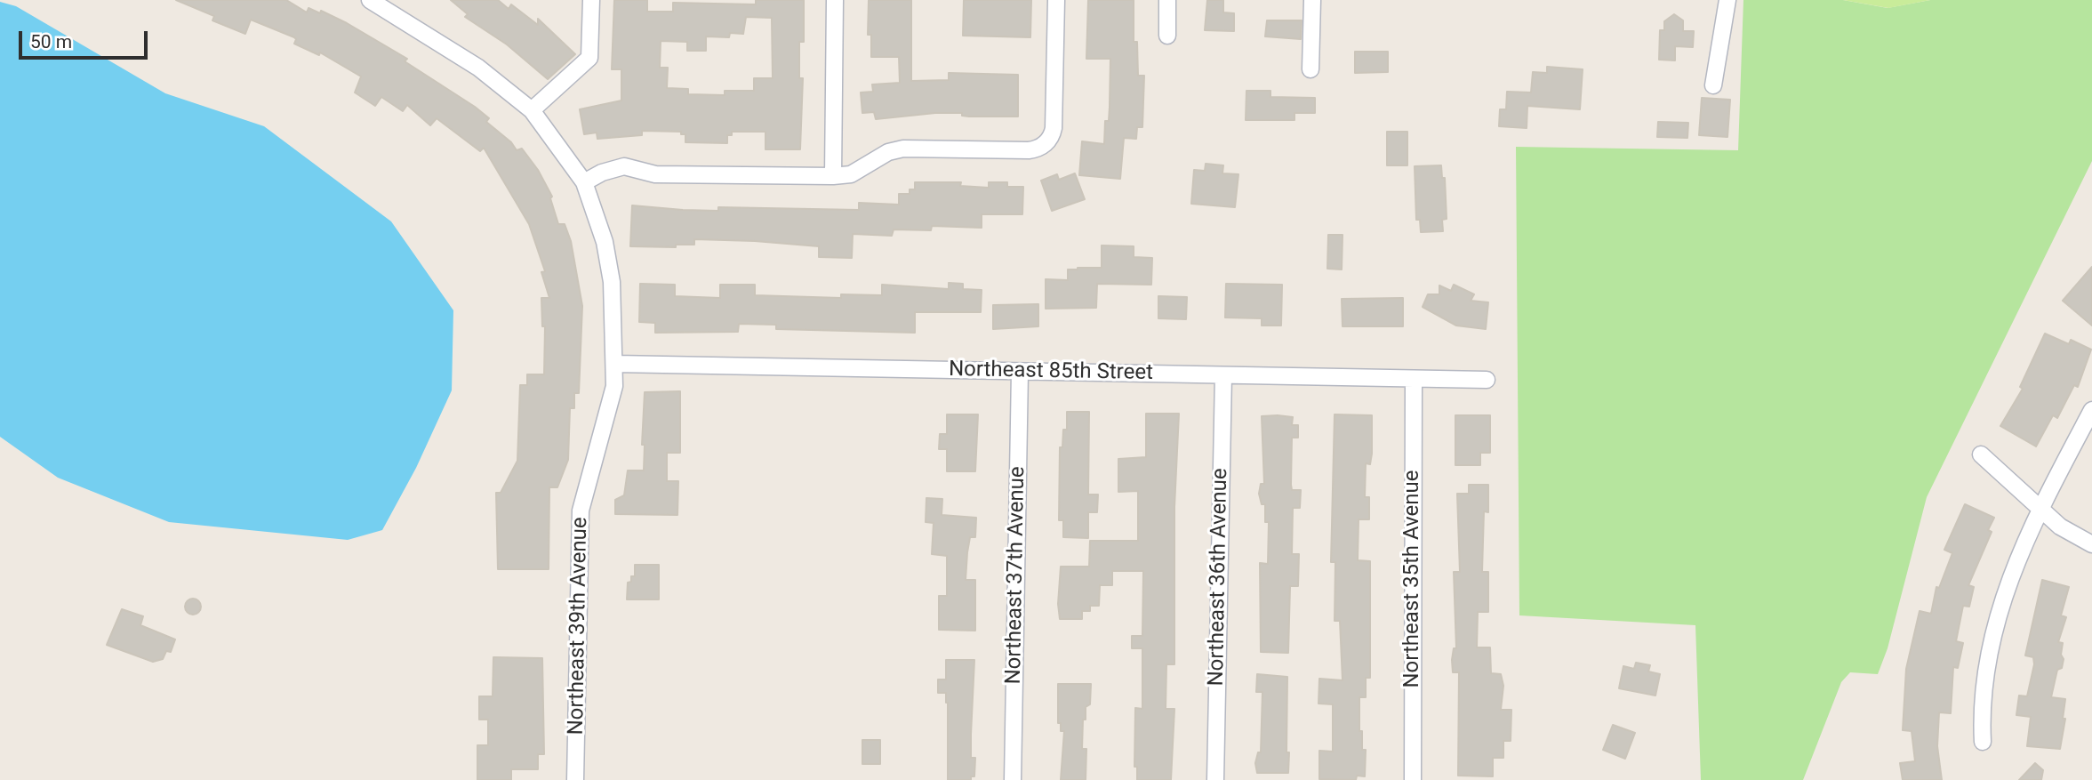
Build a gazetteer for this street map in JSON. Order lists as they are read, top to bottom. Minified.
{"streets":{"street":["Northeast 85th Street","Northeast 37th Avenue","Northeast 36th Avenue","Northeast 35th Avenue","Northeast 39th Avenue"]},"crossings":[["Northeast 85th Street","Northeast 37th Avenue"],["Northeast 85th Street","Northeast 36th Avenue"],["Northeast 85th Street","Northeast 35th Avenue"],["Northeast 85th Street","Northeast 39th Avenue"]],"scale_bar":"50 m"}
